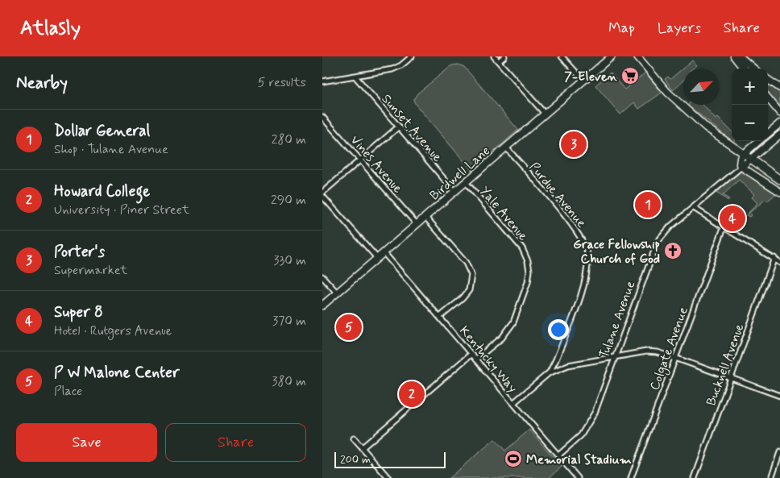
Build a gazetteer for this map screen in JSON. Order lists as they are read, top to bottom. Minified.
{"streets":{"main road":["Birdwell Lane","Tulane Avenue"],"street":["Sunset Avenue","Vines Avenue","Purdue Avenue","Yale Avenue","Colgate Avenue","Kentucky Way","Bucknell Avenue"]},"crossings":[["Sunset Avenue","Birdwell Lane"],["Vines Avenue","Birdwell Lane"],["Birdwell Lane","Purdue Avenue"],["Birdwell Lane","Yale Avenue"],["Birdwell Lane","Kentucky Way"],["Purdue Avenue","Kentucky Way"],["Yale Avenue","Kentucky Way"],["Tulane Avenue","Kentucky Way"]],"places":{"supermarket":["7-Eleven"],"church":["Grace Fellowship Church of God"],"sports":["Memorial Stadium"]},"scale_bar":"200 m","north":"top right","page":{"header":"Atlasly","nav":["Map","Layers","Share"],"heading":["Nearby","5 results"],"map_buttons":["+","−"],"list":[{"mark":"1","name":"Dollar General","note":"Shop · Tulane Avenue","value":"280 m"},{"mark":"2","name":"Howard College","note":"University · Piner Street","value":"290 m"},{"mark":"3","name":"Porter's","note":"Supermarket","value":"330 m"},{"mark":"4","name":"Super 8","note":"Hotel · Rutgers Avenue","value":"370 m"},{"mark":"5","name":"P W Malone Center","note":"Place","value":"380 m"}],"pins":["3","1","4","5","2"],"buttons":["Save","Share"],"scale":"200 m"}}
